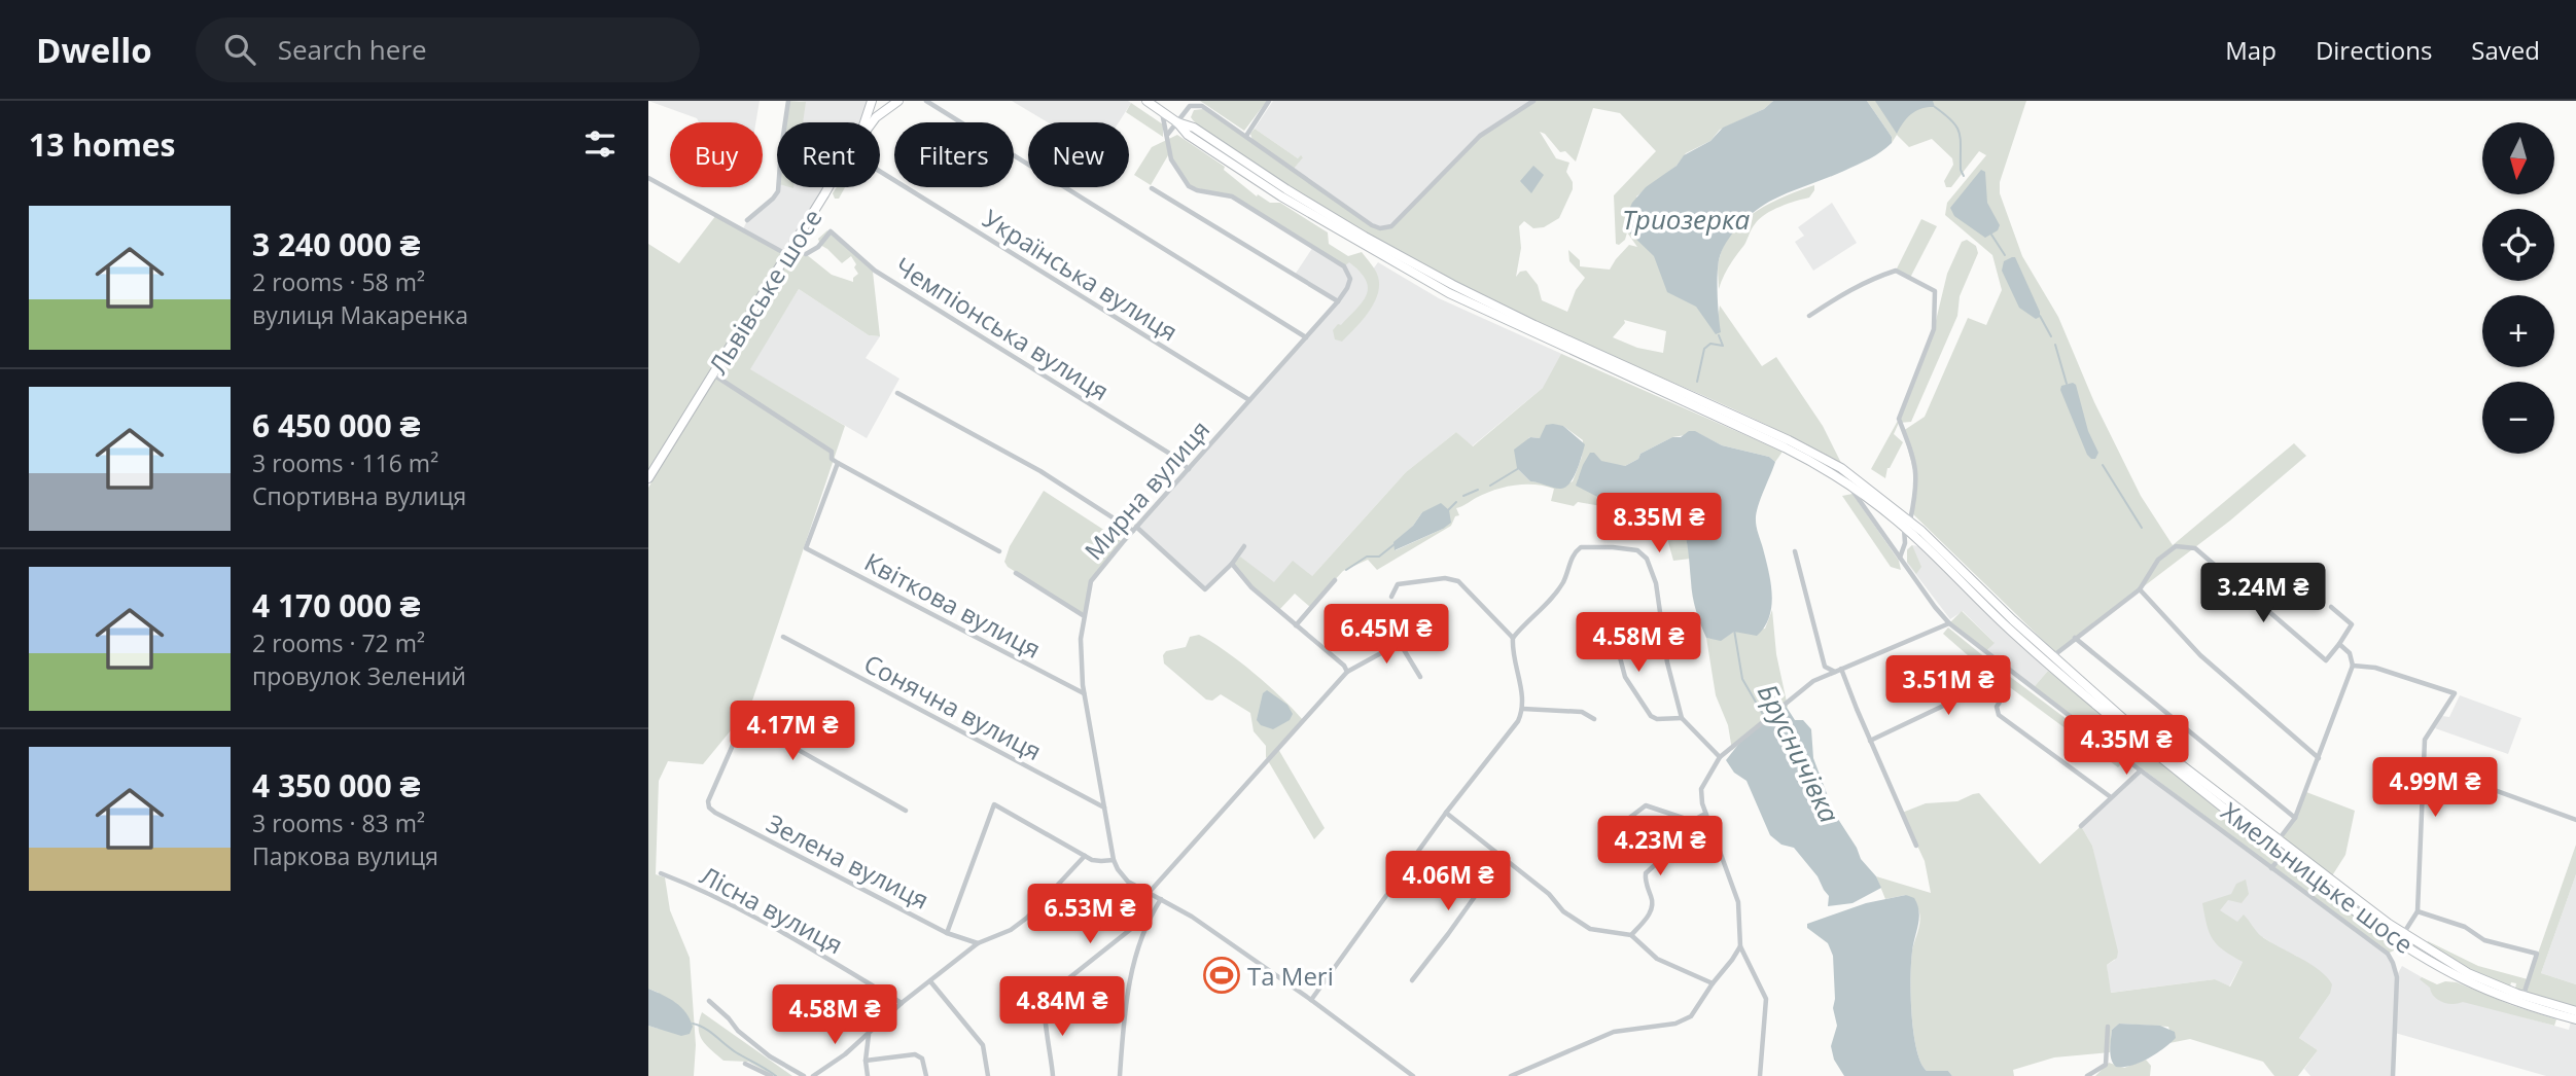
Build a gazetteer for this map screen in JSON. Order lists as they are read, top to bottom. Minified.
{"streets":{"highway":["Львівське шосе","Хмельницьке шосе"],"street":["Українська вулиця","Чемпіонська вулиця","Мирна вулиця","Квіткова вулиця","Сонячна вулиця","Зелена вулиця","Лісна вулиця"]},"crossings":[["Українська вулиця","Мирна вулиця"],["Чемпіонська вулиця","Мирна вулиця"],["Мирна вулиця","Квіткова вулиця"],["Мирна вулиця","Сонячна вулиця"]],"water":["Триозерка","Брусничівка"],"places":{"sports":["Ta Meri"]},"north":"bottom","page":{"header":"Dwello","search":"Search here","nav":["Map","Directions","Saved"],"heading":"13 homes","map_buttons":["+","−"],"chip":["Buy","Rent","Filters","New"],"list":[{"name":"3 240 000 ₴","note":"2 rooms · 58 m² · вулиця Макаренка"},{"name":"6 450 000 ₴","note":"3 rooms · 116 m² · Спортивна вулиця"},{"name":"4 170 000 ₴","note":"2 rooms · 72 m² · провулок Зелений"},{"name":"4 350 000 ₴","note":"3 rooms · 83 m² · Паркова вулиця"}],"price":["8.35M ₴","3.24M ₴","6.45M ₴","4.58M ₴","3.51M ₴","4.17M ₴","4.35M ₴","4.99M ₴","4.23M ₴","4.06M ₴","6.53M ₴","4.84M ₴","4.58M ₴"]}}
